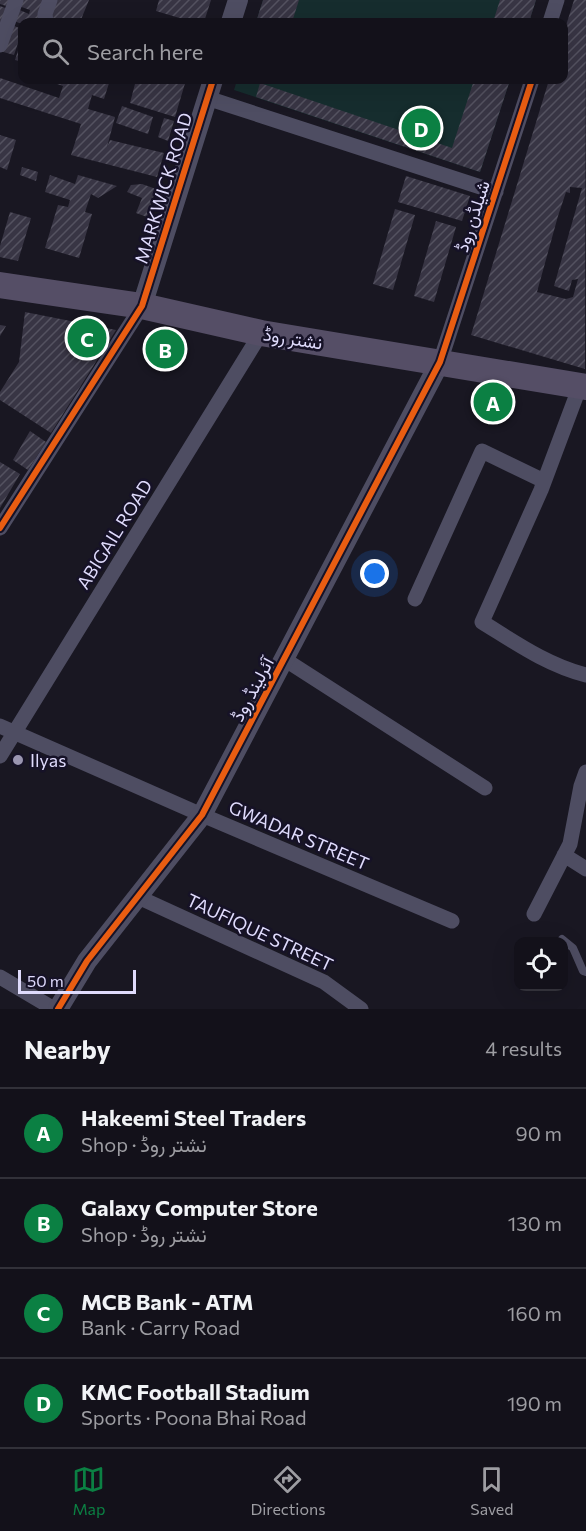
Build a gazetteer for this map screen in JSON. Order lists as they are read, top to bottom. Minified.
{"streets":{"main road":["نشتر روڈ"],"street":["MARKWICK ROAD","شیلڈن روڈ","ABIGAIL ROAD","آئرلینڈ روڈ","GWADAR STREET","TAUFIQUE STREET"]},"crossings":[["MARKWICK ROAD","نشتر روڈ"],["شیلڈن روڈ","نشتر روڈ"],["شیلڈن روڈ","آئرلینڈ روڈ"],["نشتر روڈ","ABIGAIL ROAD"],["نشتر روڈ","آئرلینڈ روڈ"],["ABIGAIL ROAD","GWADAR STREET"],["آئرلینڈ روڈ","GWADAR STREET"],["آئرلینڈ روڈ","TAUFIQUE STREET"]],"places":["Ilyas"],"scale_bar":"50 m","page":{"search":"Search here","pins":["D","C","B","A"],"scale":"50 m","heading":["Nearby","4 results"],"list":[{"mark":"A","name":"Hakeemi Steel Traders","note":"Shop · نشتر روڈ","value":"90 m"},{"mark":"B","name":"Galaxy Computer Store","note":"Shop · نشتر روڈ","value":"130 m"},{"mark":"C","name":"MCB Bank - ATM","note":"Bank · Carry Road","value":"160 m"},{"mark":"D","name":"KMC Football Stadium","note":"Sports · Poona Bhai Road","value":"190 m"}],"nav":["Map","Directions","Saved"]}}
